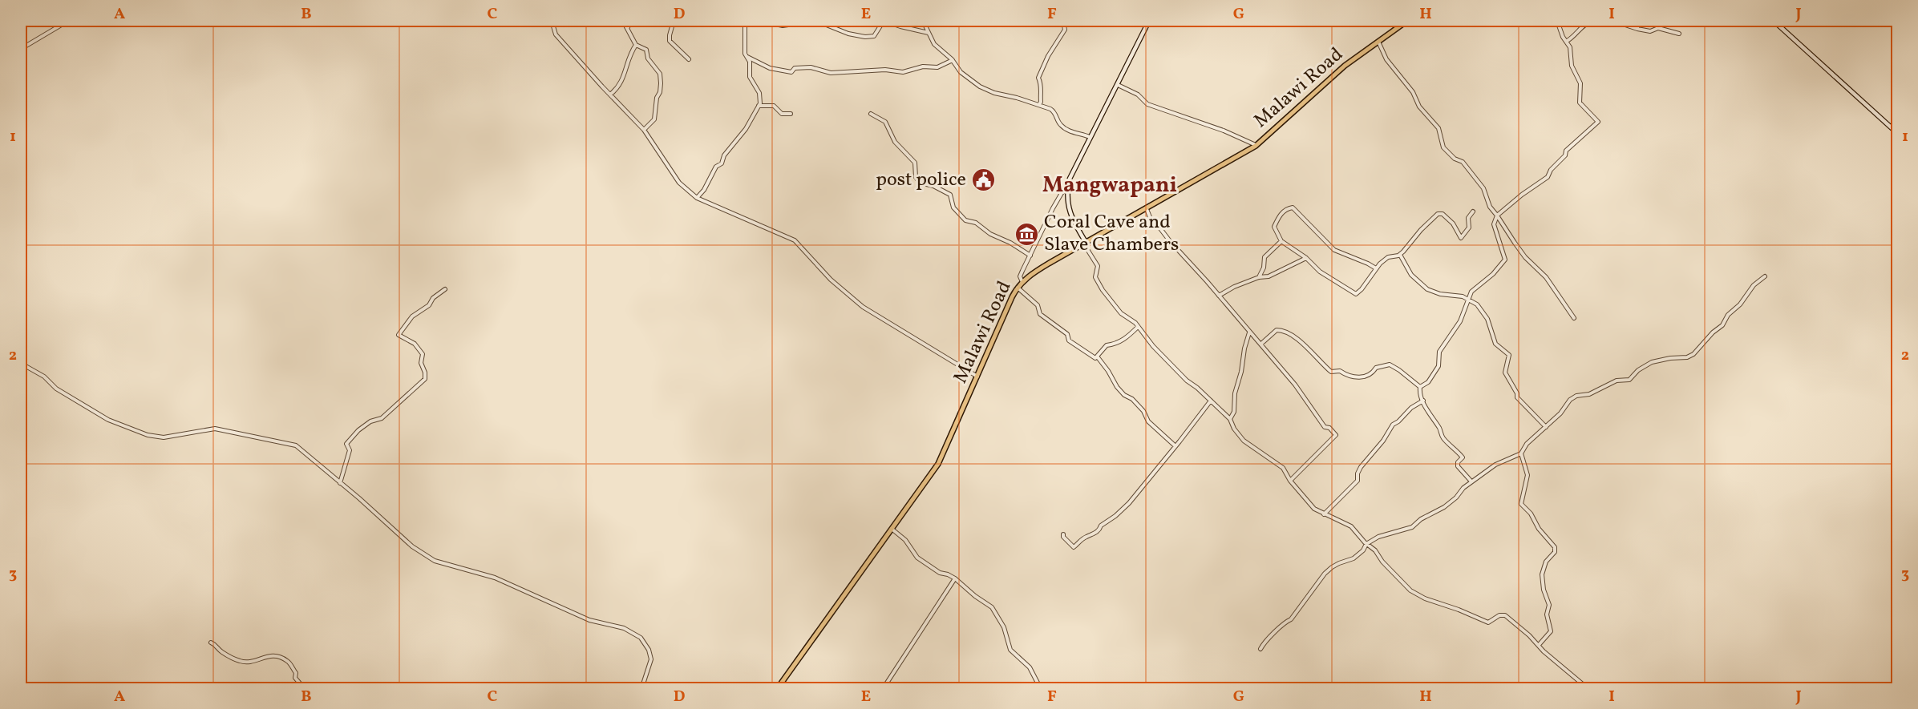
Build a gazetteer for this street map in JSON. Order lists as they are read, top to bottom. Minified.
{"streets":{"main road":["Malawi Road"]},"districts":["Mangwapani"],"places":{"public building":["post police"],"museum":["Coral Cave and Slave Chambers"]},"grid":{"columns":["A","B","C","D","E","F","G","H","I","J"],"rows":["1","2","3"]}}
